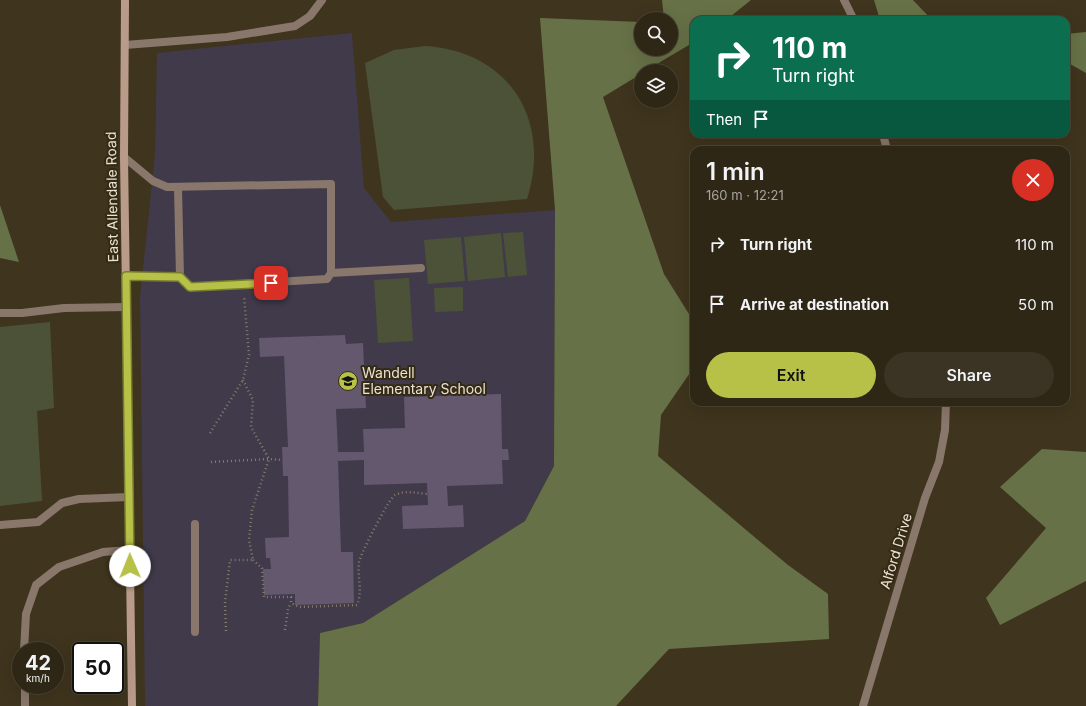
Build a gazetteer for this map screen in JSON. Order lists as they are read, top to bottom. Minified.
{"streets":{"main road":["East Allendale Road"],"street":["Alford Drive"]},"places":{"school or university":["Wandell Elementary School"]},"page":{"turn":["110 m","Turn right"],"then":"Then","heading":["1 min","160 m · 12:21"],"list":[{"name":"Turn right","value":"110 m"},{"name":"Arrive at destination","value":"50 m"}],"buttons":["Exit","Share"],"speed":"42 km/h","limit":"50"}}
